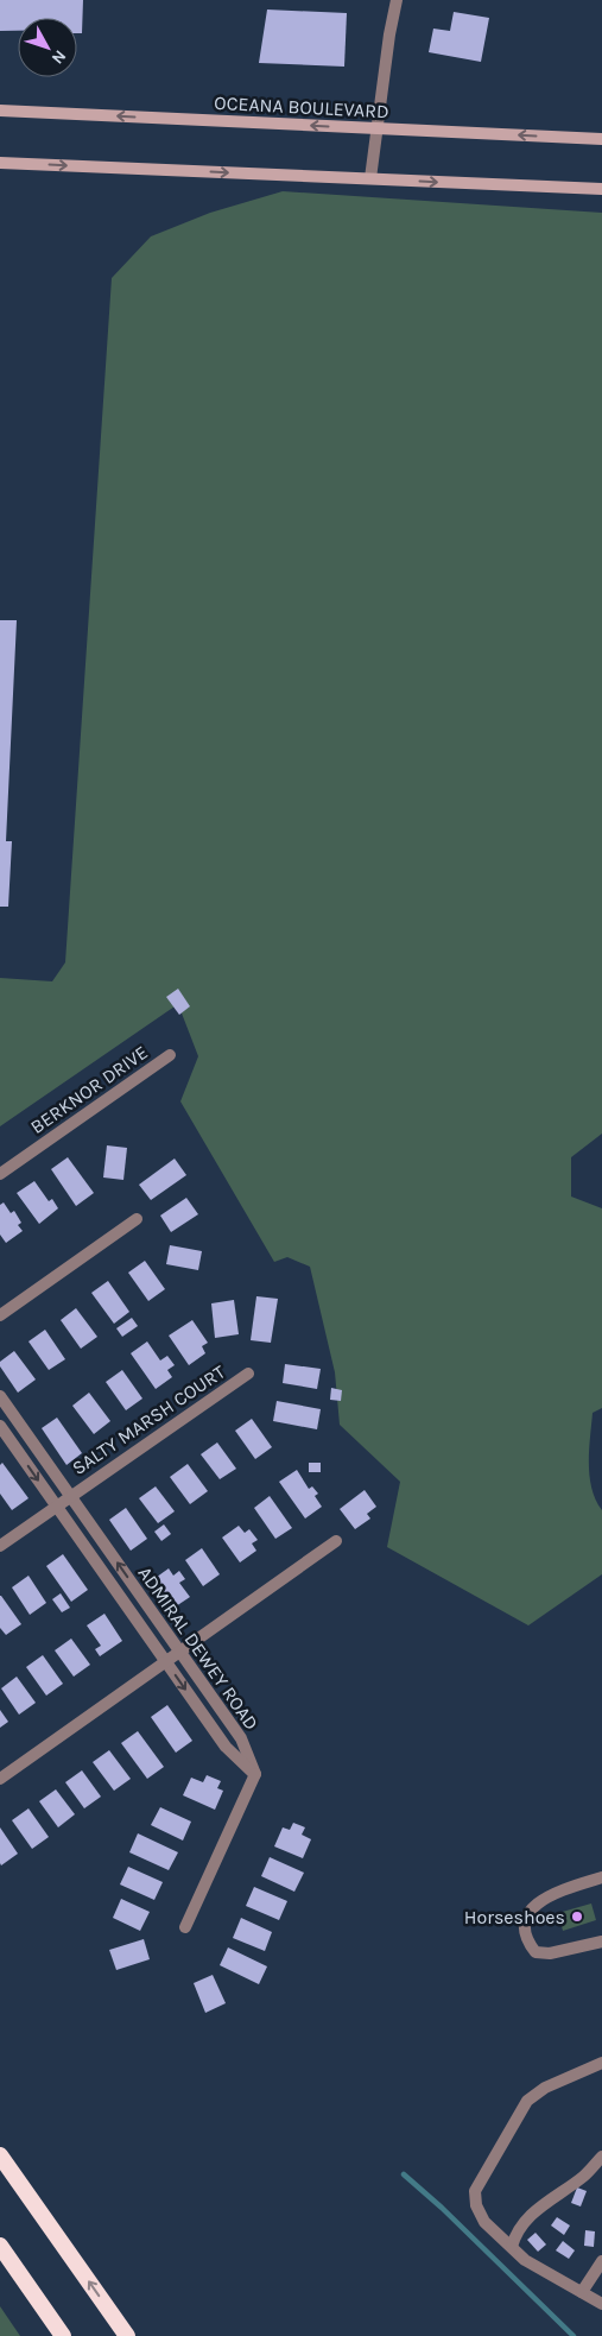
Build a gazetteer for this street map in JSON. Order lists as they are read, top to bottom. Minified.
{"streets":{"main road":["OCEANA BOULEVARD"],"street":["BERKNOR DRIVE","SALTY MARSH COURT","ADMIRAL DEWEY ROAD"]},"crossings":[["SALTY MARSH COURT","ADMIRAL DEWEY ROAD"]],"places":["Horseshoes"],"north":"bottom right"}
